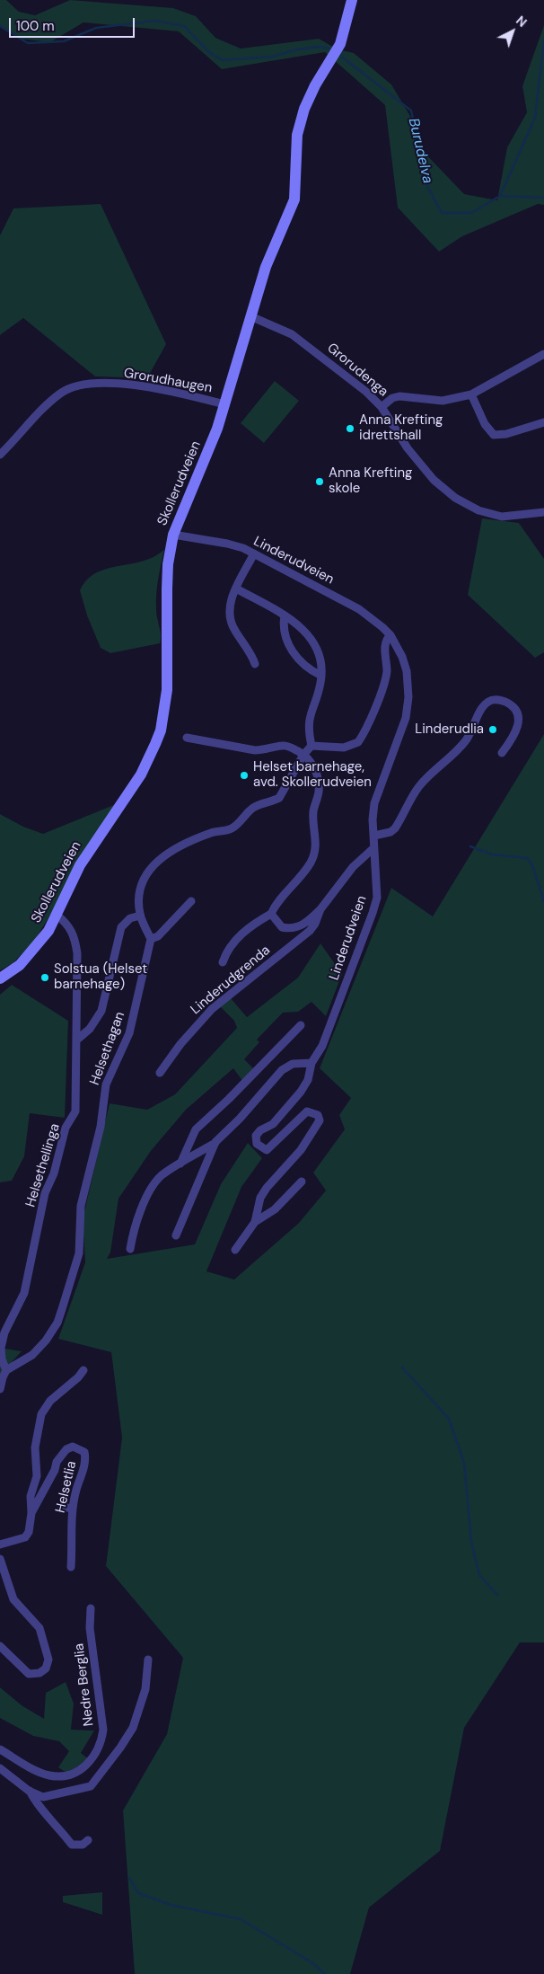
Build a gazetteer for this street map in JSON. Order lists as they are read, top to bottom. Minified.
{"streets":{"street":["Grorudenga","Grorudhaugen","Skollerudveien","Linderudveien","Linderudgrenda","Helsethagan","Helsethellinga","Helsetlia","Nedre Berglia"]},"crossings":[["Grorudenga","Skollerudveien"],["Grorudhaugen","Skollerudveien"],["Skollerudveien","Linderudveien"],["Skollerudveien","Helsethellinga"],["Linderudveien","Linderudgrenda"],["Helsethagan","Helsethellinga"]],"water":["Burudelva"],"places":["Anna Krefting idrettshall","Anna Krefting skole","Linderudlia","Helset barnehage, avd. Skollerudveien","Solstua (Helset barnehage)"],"scale_bar":"100 m","north":"top right"}
